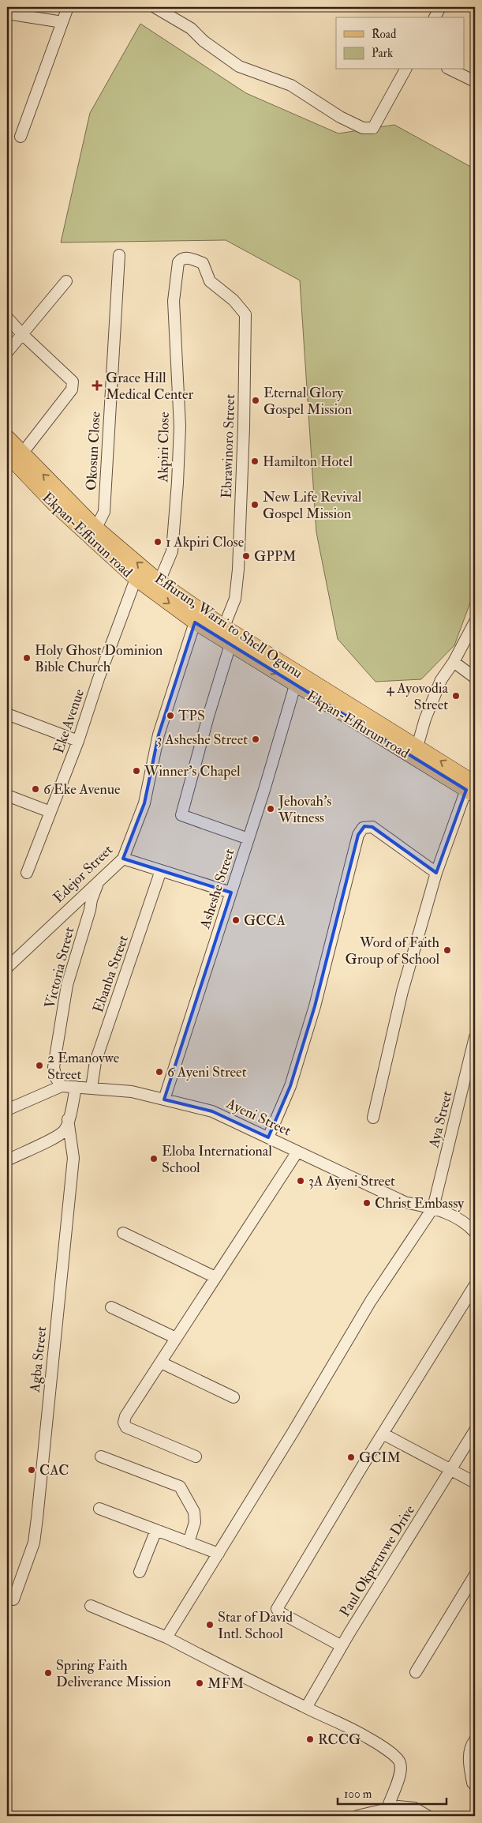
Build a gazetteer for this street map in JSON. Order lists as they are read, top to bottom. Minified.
{"streets":{"main road":["Ekpan-Effurun road","Effurun, Warri to Shell Ogunu"],"street":["Ebrawinoro Street","Akpiri Close","Okosun Close","Eke Avenue","Edejor Street","Asheshe Street","Victoria Street","Ebanba Street","Ayeni Street","Aya Street","Agba Street","Paul Okperuvwe Drive"]},"crossings":[["Ebrawinoro Street","Akpiri Close"],["Ebrawinoro Street","Effurun, Warri to Shell Ogunu"],["Akpiri Close","Effurun, Warri to Shell Ogunu"],["Okosun Close","Effurun, Warri to Shell Ogunu"],["Ekpan-Effurun road","Effurun, Warri to Shell Ogunu"],["Ekpan-Effurun road","Eke Avenue"],["Ekpan-Effurun road","Edejor Street"],["Ekpan-Effurun road","Asheshe Street"],["Edejor Street","Victoria Street"],["Asheshe Street","Ayeni Street"],["Victoria Street","Ayeni Street"],["Ebanba Street","Ayeni Street"],["Ayeni Street","Aya Street"]],"one_way":["Effurun, Warri to Shell Ogunu"],"places":{"health":["Grace Hill Medical Center"],"other":["Eternal Glory Gospel Mission","Hamilton Hotel","New Life Revival Gospel Mission","1 Akpiri Close","GPPM","Holy Ghost Dominion Bible Church","4 Ayovodia Street","TPS","3 Asheshe Street","Winner's Chapel","6 Eke Avenue","Jehovah's Witness","GCCA","Word of Faith Group of School","2 Emanovwe Street","6 Ayeni Street","Eloba International School","3A Ayeni Street","Christ Embassy","GCIM","CAC","Star of David Intl. School","Spring Faith Deliverance Mission","MFM","RCCG"]},"legend":["Road","Park"],"scale_bar":"100 m"}
